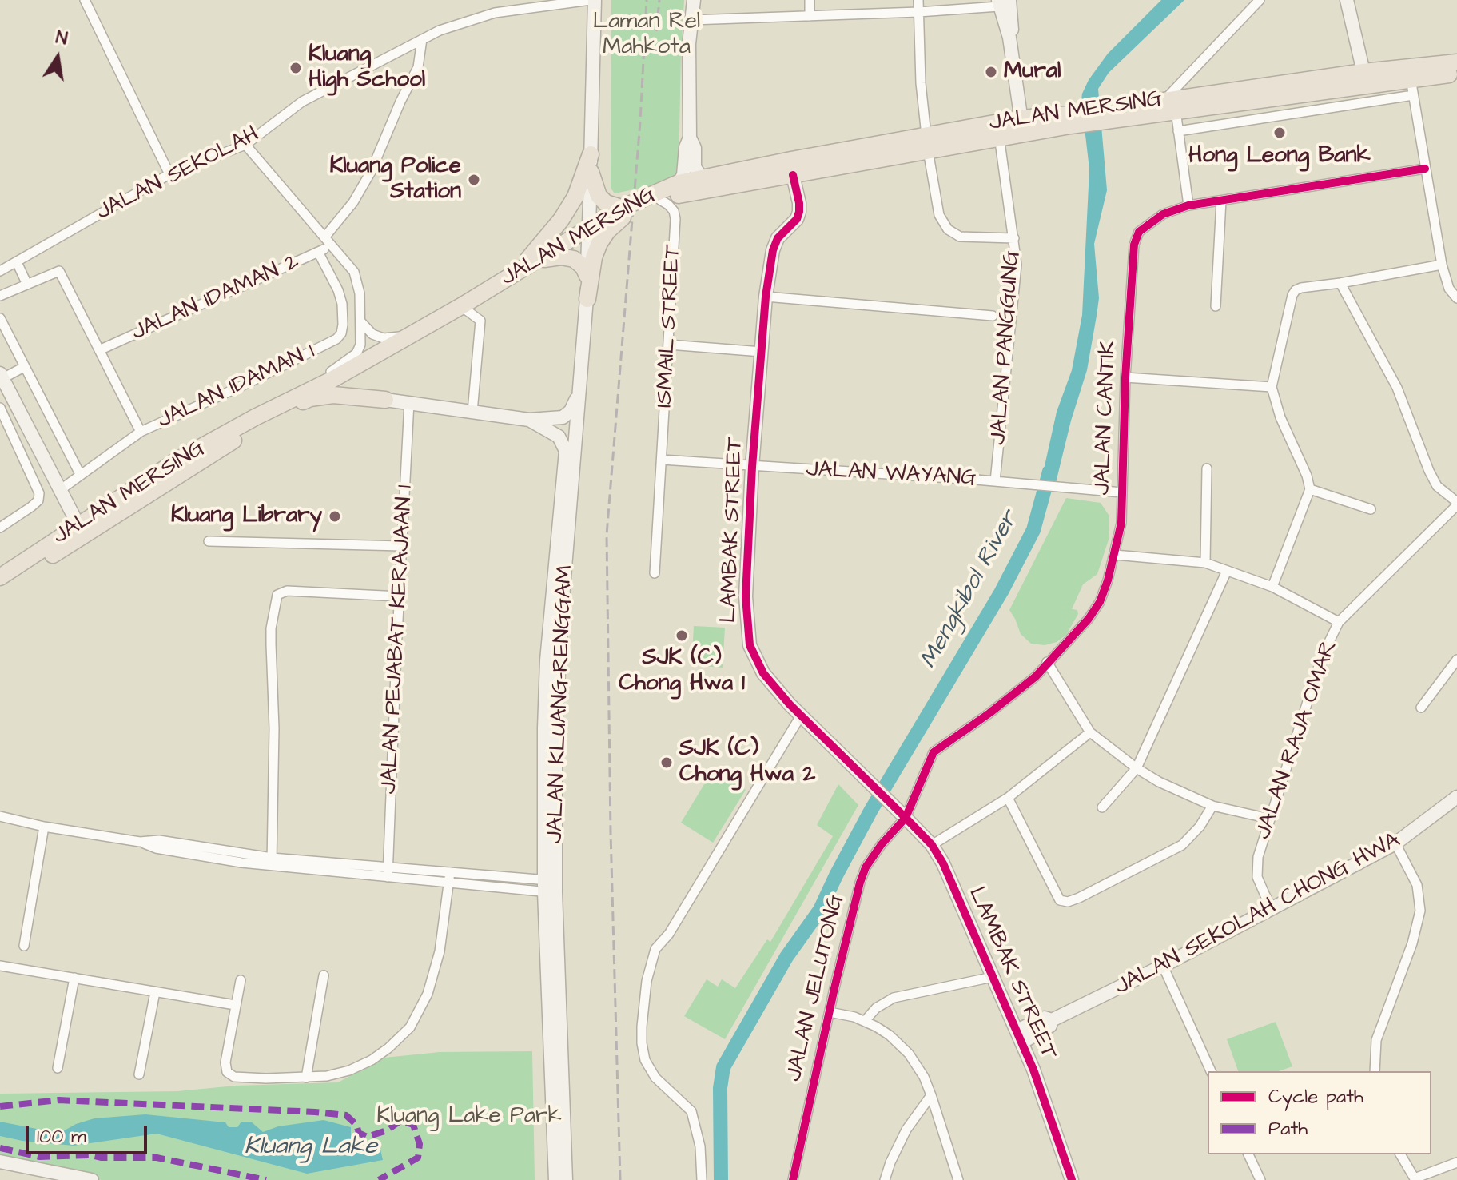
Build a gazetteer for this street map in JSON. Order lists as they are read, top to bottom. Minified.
{"streets":{"highway":["JALAN MERSING"],"street":["JALAN SEKOLAH","JALAN IDAMAN 2","ISMAIL STREET","JALAN PANGGUNG","JALAN IDAMAN 1","JALAN CANTIK","JALAN WAYANG","LAMBAK STREET","JALAN PEJABAT KERAJAAN 1","JALAN KLUANG-RENGGAM","JALAN RAJA OMAR","JALAN SEKOLAH CHONG HWA","JALAN JELUTONG"]},"crossings":[["JALAN MERSING","ISMAIL STREET"],["JALAN MERSING","JALAN PANGGUNG"],["JALAN MERSING","LAMBAK STREET"],["JALAN MERSING","JALAN KLUANG-RENGGAM"],["JALAN SEKOLAH","JALAN KLUANG-RENGGAM"],["JALAN IDAMAN 2","JALAN IDAMAN 1"],["ISMAIL STREET","JALAN WAYANG"],["JALAN PANGGUNG","JALAN WAYANG"],["JALAN CANTIK","JALAN WAYANG"],["JALAN CANTIK","LAMBAK STREET"],["JALAN CANTIK","JALAN JELUTONG"],["JALAN WAYANG","LAMBAK STREET"],["LAMBAK STREET","JALAN SEKOLAH CHONG HWA"],["LAMBAK STREET","JALAN JELUTONG"],["JALAN RAJA OMAR","JALAN SEKOLAH CHONG HWA"]],"water":["Mengkibol River","Kluang Lake"],"parks":["Laman Rel Mahkota","Kluang Lake Park"],"places":["Kluang High School","Mural","Hong Leong Bank","Kluang Police Station","Kluang Library","SJK (C) Chong Hwa 1","SJK (C) Chong Hwa 2"],"legend":["Cycle path","Path"],"scale_bar":"100 m","north":"top"}
